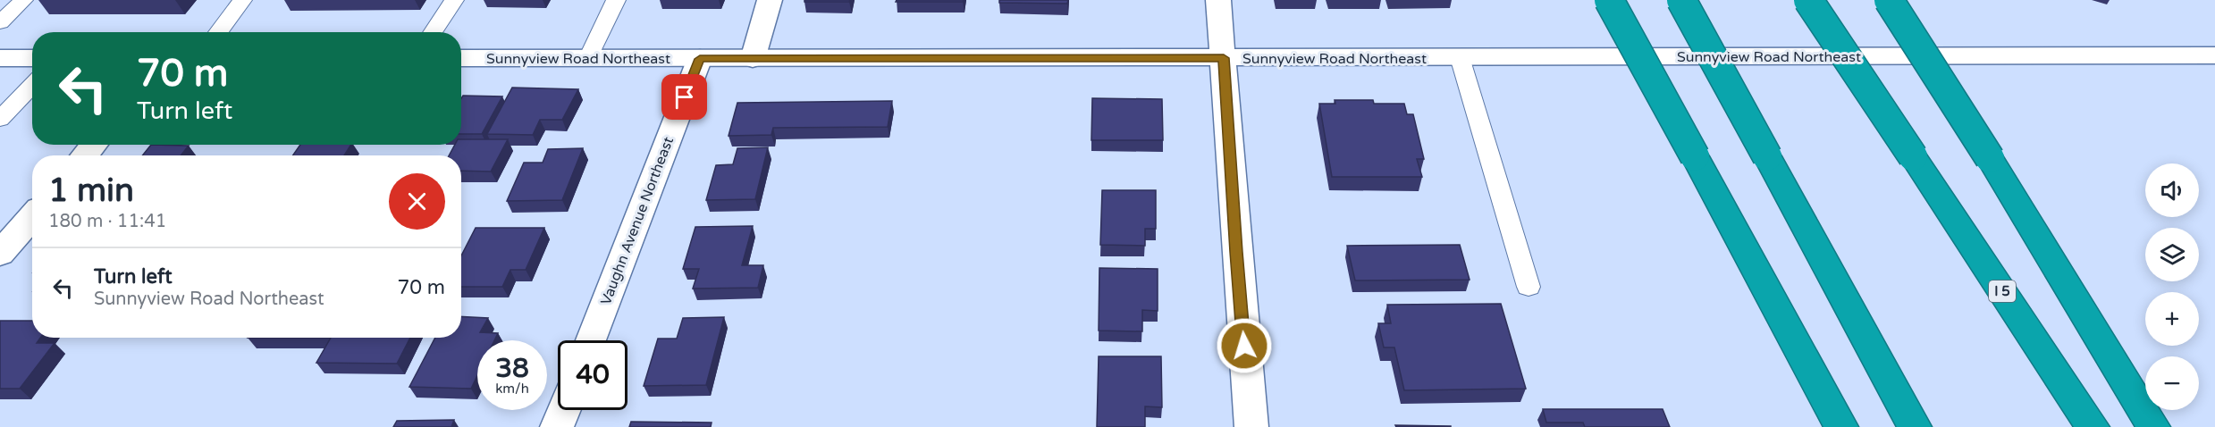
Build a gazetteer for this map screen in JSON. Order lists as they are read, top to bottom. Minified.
{"streets":{"highway":["I 5"],"main road":["Sunnyview Road Northeast","Vaughn Avenue Northeast"]},"crossings":[["Sunnyview Road Northeast","Vaughn Avenue Northeast"]],"page":{"turn":["70 m","Turn left"],"heading":["1 min","180 m · 11:41"],"map_buttons":["+","−"],"list":[{"name":"Turn left","note":"Sunnyview Road Northeast","value":"70 m"}],"speed":"38 km/h","limit":"40"}}
